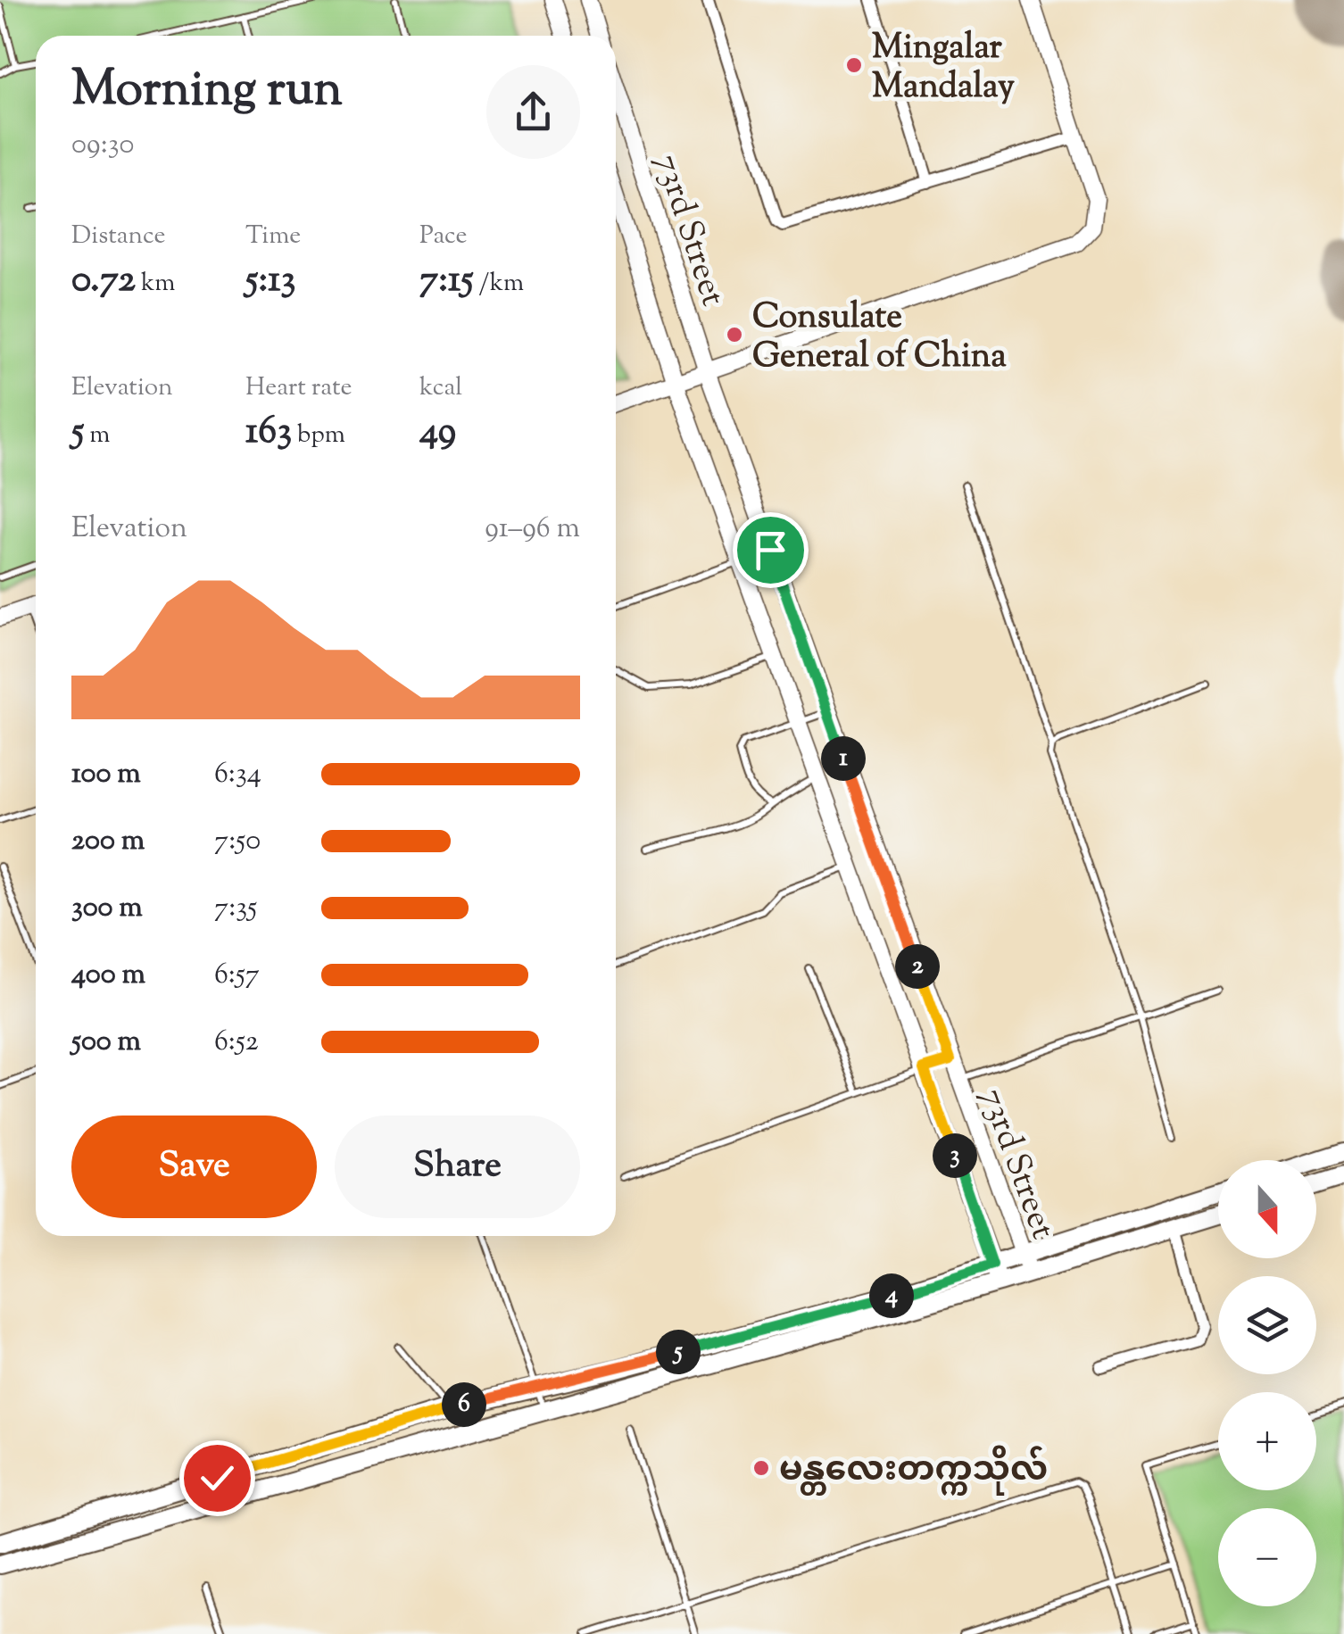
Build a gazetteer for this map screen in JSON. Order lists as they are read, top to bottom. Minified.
{"streets":{"main road":["73rd Street"]},"places":["Mingalar Mandalay","Consulate General of China","မန္တလေးတက္ကသိုလ်"],"north":"bottom","page":{"heading":["Morning run","09:30"],"stats":[["Distance","0.72 km"],["Time","5:13"],["Pace","7:15 /km"],["Elevation","5 m"],["Heart rate","163 bpm"],["kcal","49"]],"chart":["Elevation","91–96 m"],"pins":["1","2","3","4","5","6"],"list":[{"name":"100 m","note":"6:34"},{"name":"200 m","note":"7:50"},{"name":"300 m","note":"7:35"},{"name":"400 m","note":"6:57"},{"name":"500 m","note":"6:52"}],"buttons":["Save","Share"],"map_buttons":["+","−"]}}
